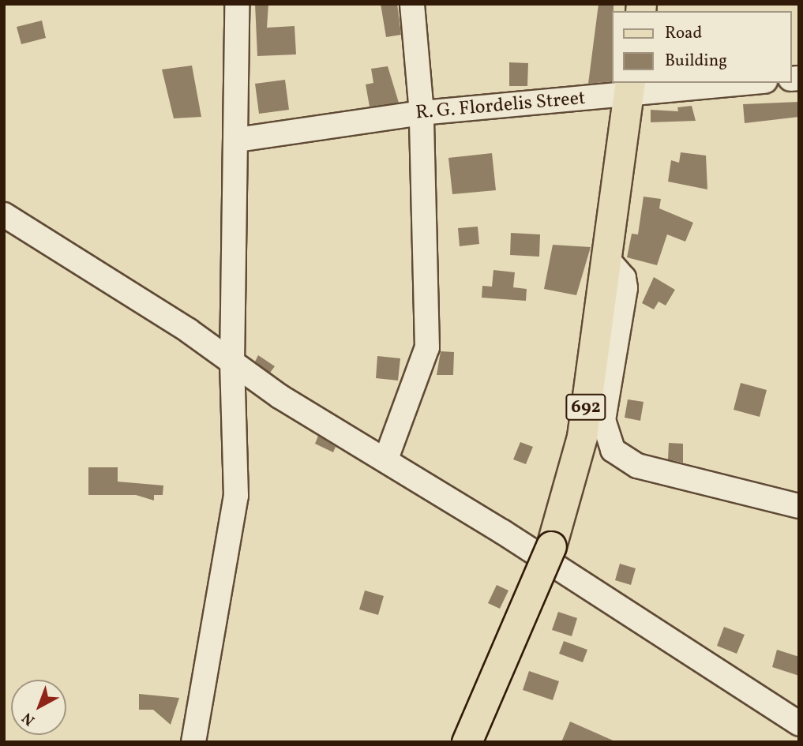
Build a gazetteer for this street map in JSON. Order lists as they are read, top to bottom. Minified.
{"streets":{"main road":["692"],"street":["R. G. Flordelis Street"]},"crossings":[["R. G. Flordelis Street","692"]],"legend":["Road","Building"],"north":"bottom left"}
